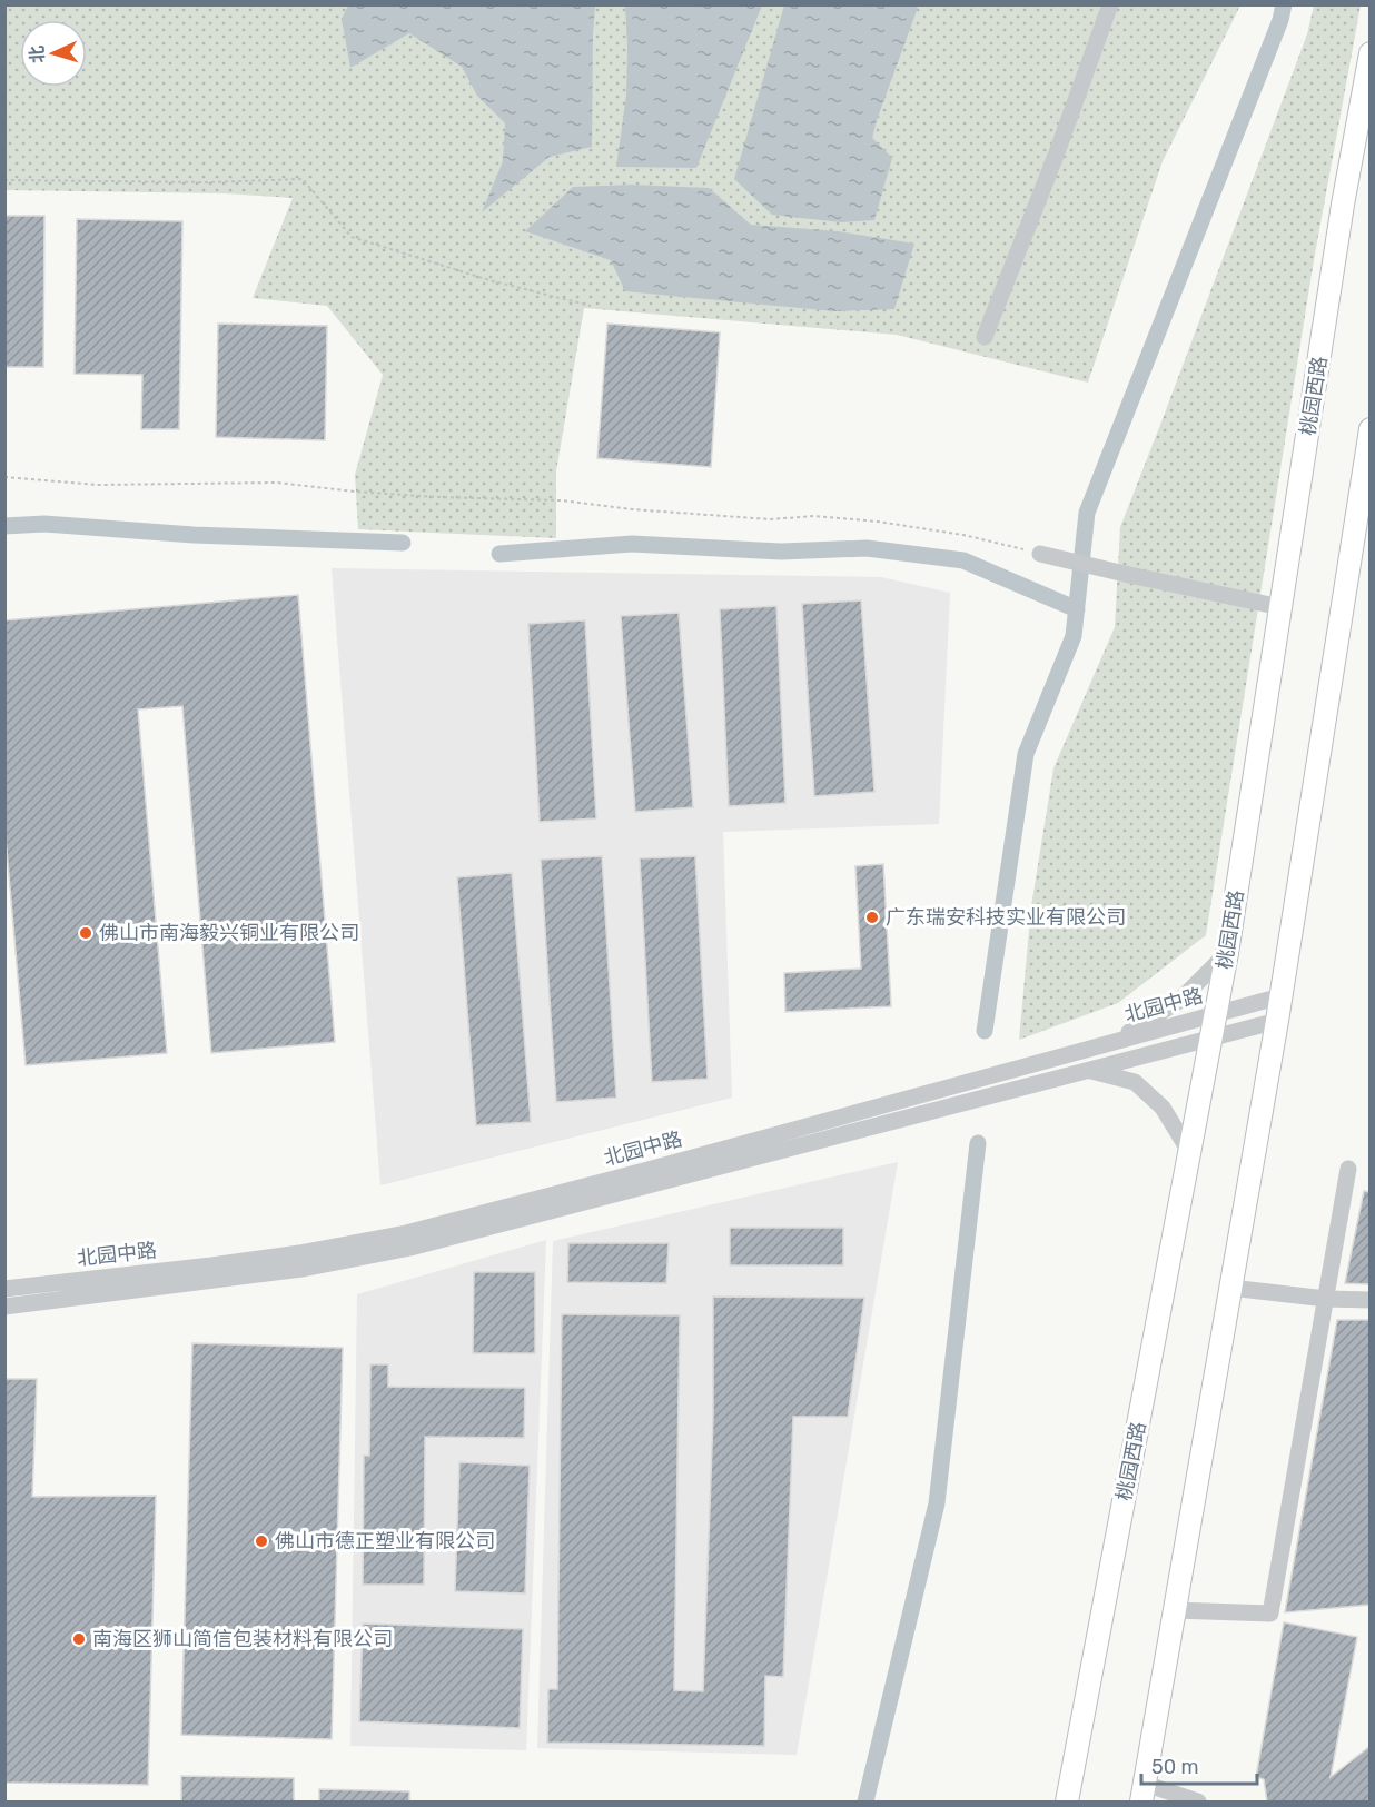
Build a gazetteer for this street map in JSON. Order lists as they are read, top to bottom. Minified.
{"streets":{"main road":["桃园西路"],"street":["北园中路"]},"crossings":[["桃园西路","北园中路"]],"places":["广东瑞安科技实业有限公司","佛山市南海毅兴铜业有限公司","佛山市德正塑业有限公司","南海区狮山简信包装材料有限公司"],"scale_bar":"50 m","north":"left"}
